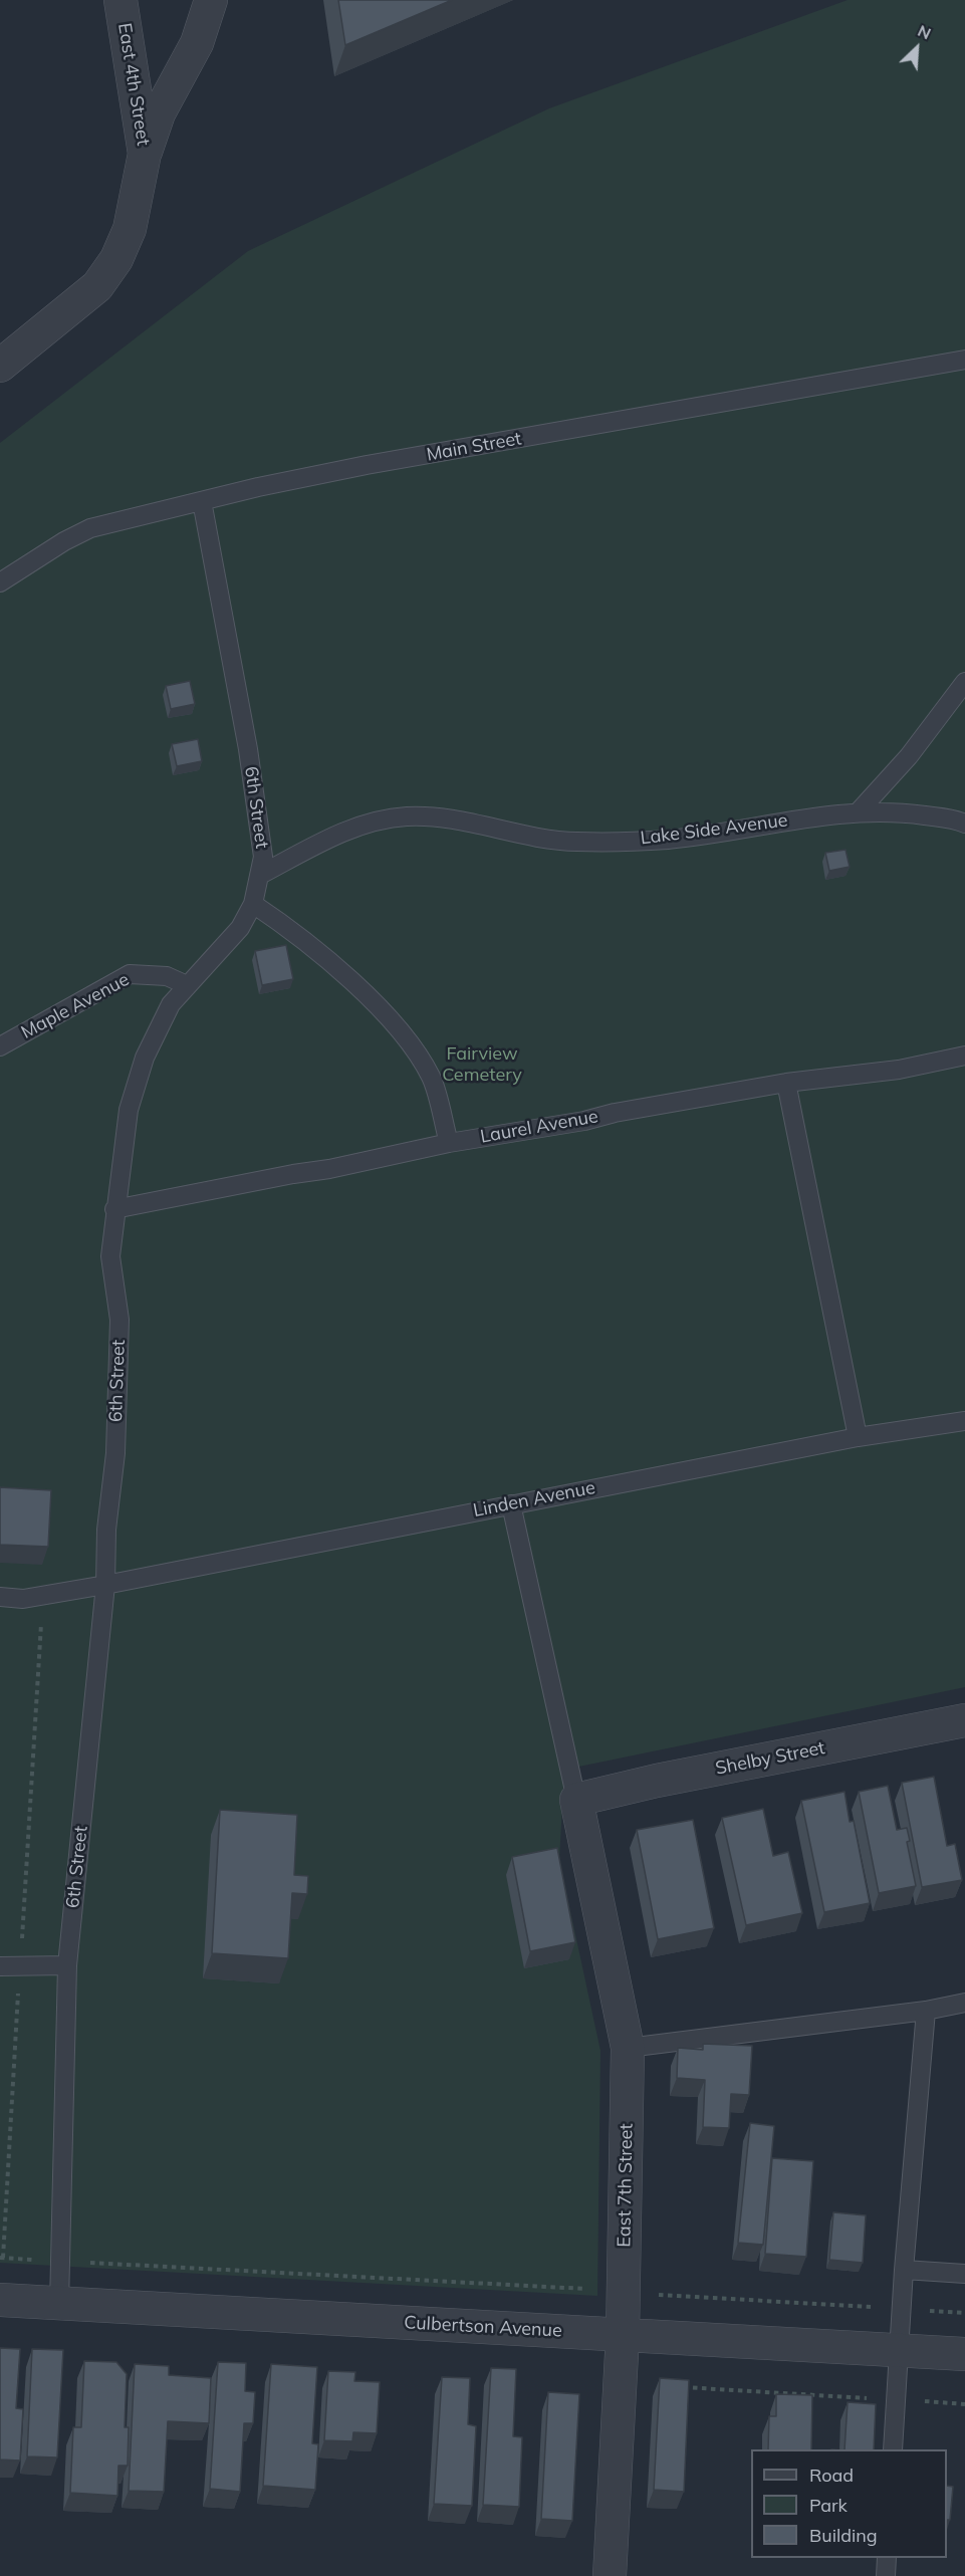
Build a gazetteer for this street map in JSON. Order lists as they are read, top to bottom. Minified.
{"streets":{"street":["East 4th Street","Shelby Street","East 7th Street","Culbertson Avenue"],"lane":["Main Street","6th Street","Lake Side Avenue","Maple Avenue","Laurel Avenue","Linden Avenue"]},"crossings":[["Main Street","6th Street"],["6th Street","Lake Side Avenue"],["6th Street","Maple Avenue"],["6th Street","Laurel Avenue"],["6th Street","Linden Avenue"],["6th Street","Culbertson Avenue"],["Shelby Street","East 7th Street"],["East 7th Street","Culbertson Avenue"]],"parks":["Fairview Cemetery"],"legend":["Road","Park","Building"],"north":"top right"}
